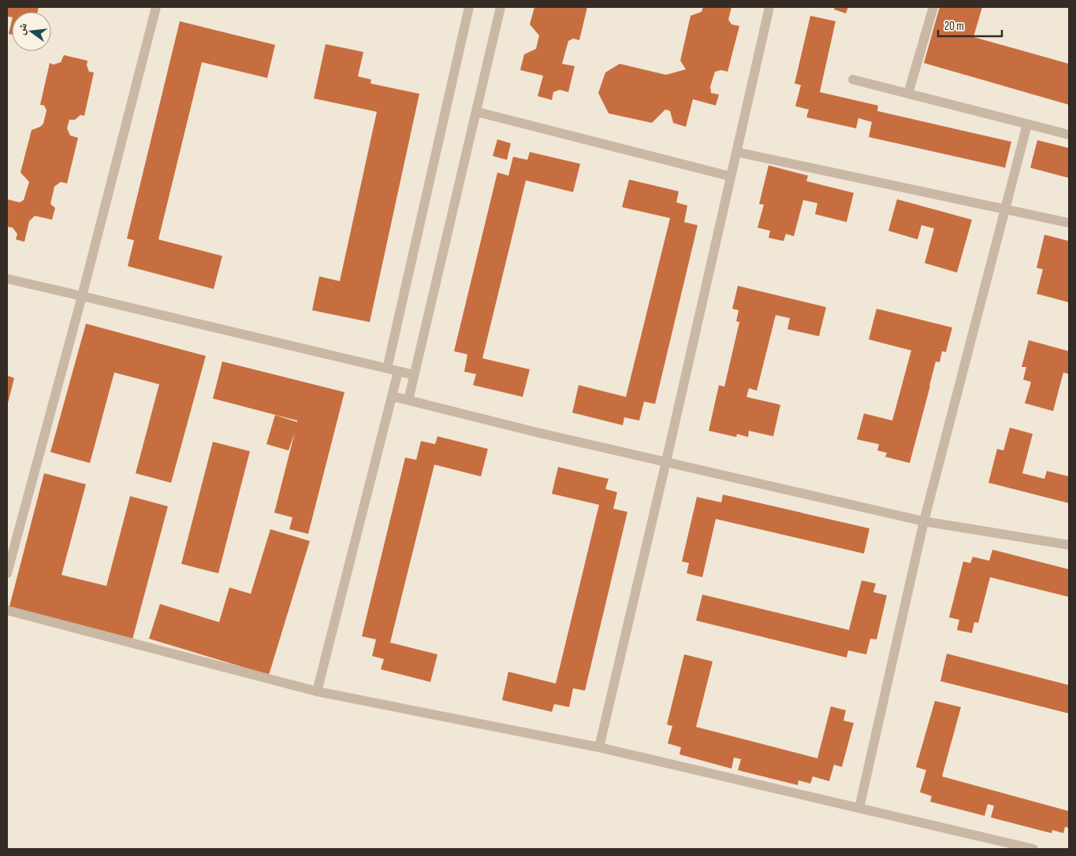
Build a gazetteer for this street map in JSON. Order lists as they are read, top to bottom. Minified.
{"scale_bar":"20 m","north":"left"}
